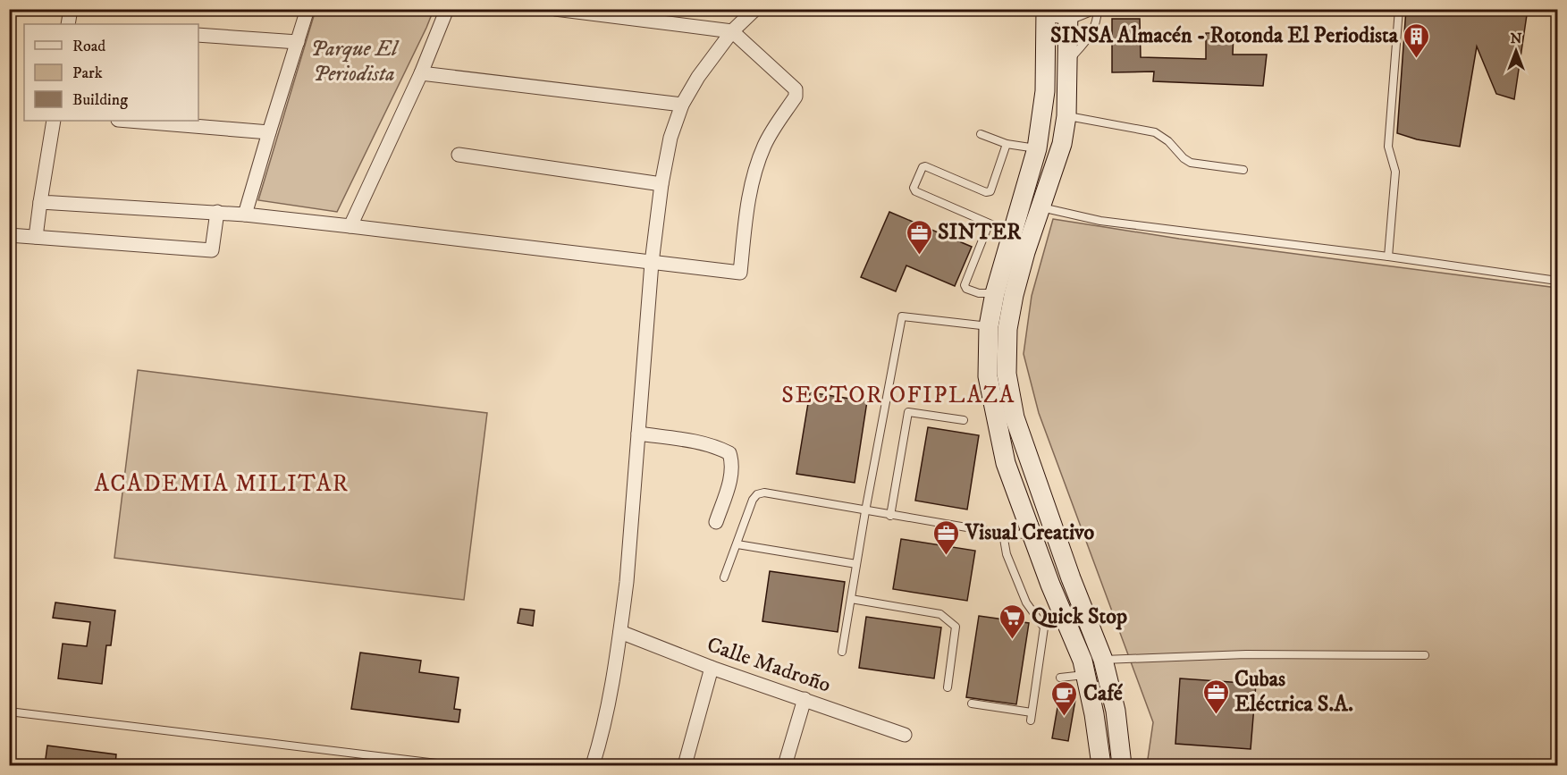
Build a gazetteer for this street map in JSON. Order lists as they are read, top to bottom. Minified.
{"streets":{"street":["Calle Madroño"]},"districts":["SECTOR OFIPLAZA","ACADEMIA MILITAR"],"parks":["Parque El Periodista"],"places":{"building":["SINSA Almacén - Rotonda El Periodista"],"office":["SINTER","Visual Creativo","Cubas Eléctrica S.A."],"supermarket":["Quick Stop"],"cafe":["Café"]},"legend":["Road","Park","Building"],"north":"top"}
